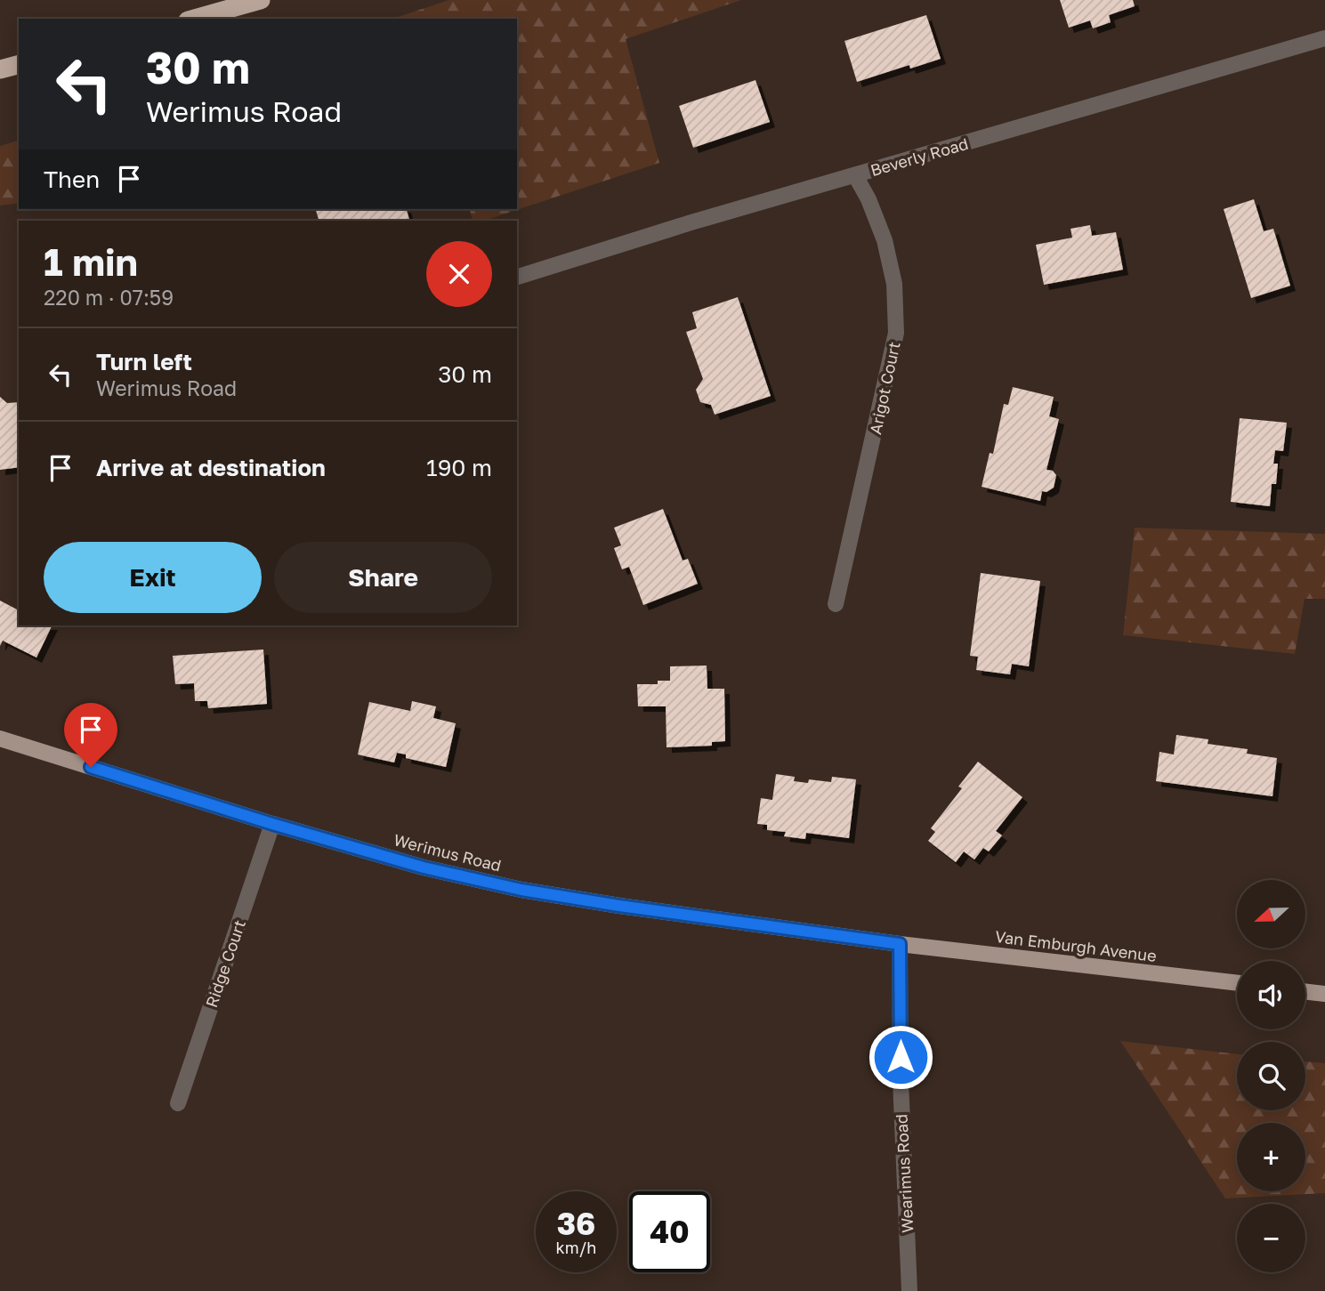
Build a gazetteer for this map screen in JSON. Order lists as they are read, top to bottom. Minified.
{"streets":{"main road":["Werimus Road","Van Emburgh Avenue"],"street":["Beverly Road","Arigot Court","Ridge Court","Wearimus Road"]},"crossings":[["Beverly Road","Arigot Court"],["Werimus Road","Van Emburgh Avenue"],["Werimus Road","Ridge Court"],["Werimus Road","Wearimus Road"],["Van Emburgh Avenue","Wearimus Road"]],"north":"left","page":{"turn":["30 m","Werimus Road"],"then":"Then","heading":["1 min","220 m · 07:59"],"list":[{"name":"Turn left","note":"Werimus Road","value":"30 m"},{"name":"Arrive at destination","value":"190 m"}],"buttons":["Exit","Share"],"map_buttons":["+","−"],"speed":"36 km/h","limit":"40"}}
